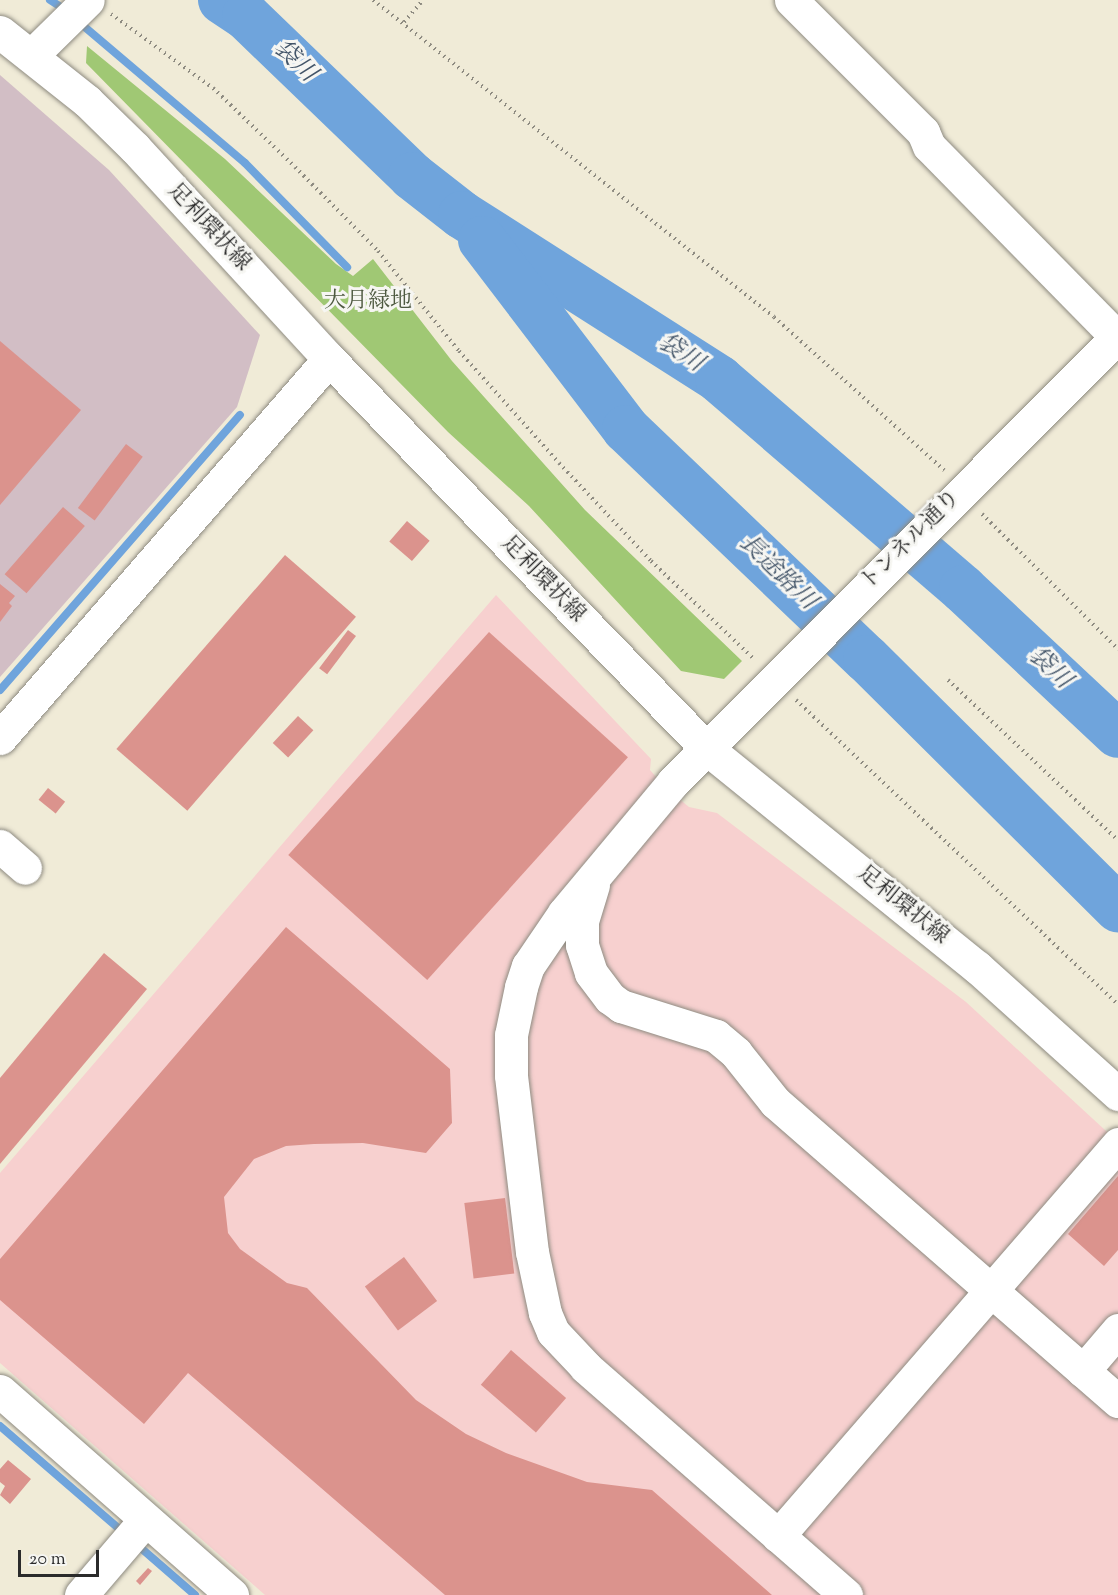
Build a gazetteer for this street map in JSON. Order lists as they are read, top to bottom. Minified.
{"streets":{"street":["足利環状線","トンネル通り"]},"crossings":[["足利環状線","トンネル通り"]],"water":["袋川","長途路川"],"parks":["大月緑地"],"scale_bar":"20 m"}
